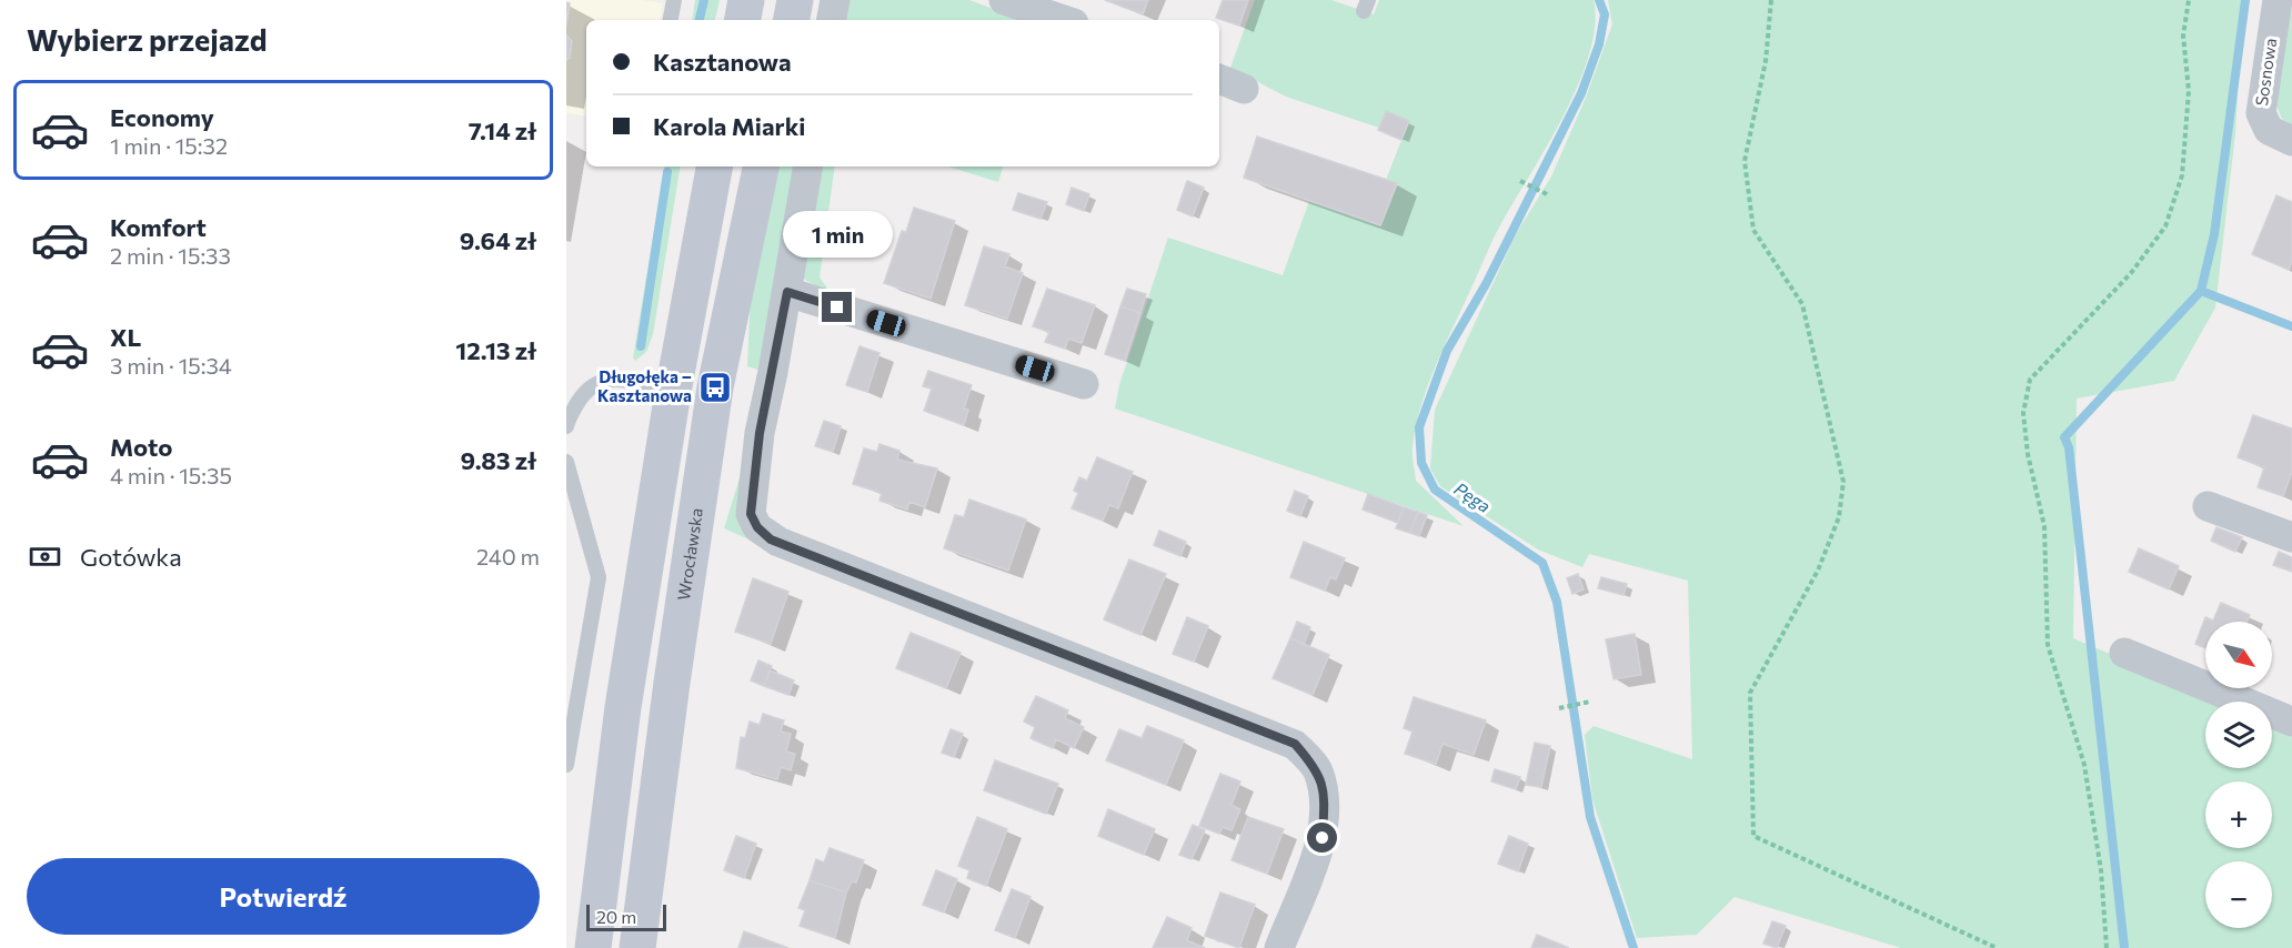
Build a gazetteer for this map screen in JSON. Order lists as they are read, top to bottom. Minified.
{"streets":{"main road":["Wrocławska"],"street":["Sosnowa"]},"water":["Pęga"],"places":{"bus stop":["Długołęka – Kasztanowa"]},"scale_bar":"20 m","north":"bottom right","page":{"heading":"Wybierz przejazd","banner":["Kasztanowa","Karola Miarki"],"list":[{"name":"Economy","note":"1 min · 15:32","value":"7.14 zł"},{"name":"Komfort","note":"2 min · 15:33","value":"9.64 zł"},{"name":"XL","note":"3 min · 15:34","value":"12.13 zł"},{"name":"Moto","note":"4 min · 15:35","value":"9.83 zł"}],"bubble":"1 min","pay":["Gotówka","240 m"],"map_buttons":["+","−"],"buttons":"Potwierdź","scale":"20 m"}}
